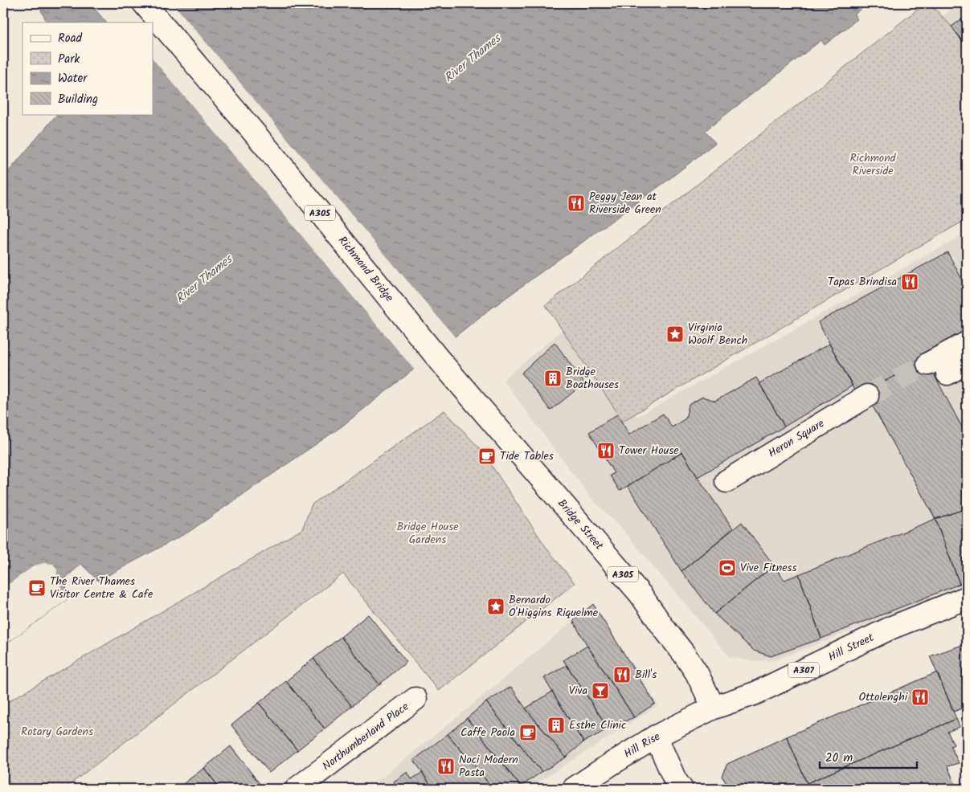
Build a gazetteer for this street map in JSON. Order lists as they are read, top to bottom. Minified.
{"streets":{"main road":["A305","Richmond Bridge","Heron Square","Bridge Street","Hill Street","A307","Northumberland Place","Hill Rise"]},"crossings":[["Richmond Bridge","Bridge Street"],["Bridge Street","Hill Street"],["Bridge Street","Hill Rise"],["Hill Street","Hill Rise"]],"water":["River Thames"],"parks":["Richmond Riverside","Bridge House Gardens","Rotary Gardens"],"places":{"restaurant":["Peggy Jean at Riverside Green","Tapas Brindisa","Tower House","Bill's","Ottolenghi","Noci Modern Pasta"],"place":["Virginia Woolf Bench","Bernardo O'Higgins Riquelme"],"building":["Bridge Boathouses","Esthe Clinic"],"cafe":["Tide Tables","The River Thames Visitor Centre & Cafe","Caffe Paola"],"sports":["Vive Fitness"],"bar":["Viva"]},"legend":["Road","Park","Water","Building"],"scale_bar":"20 m"}
